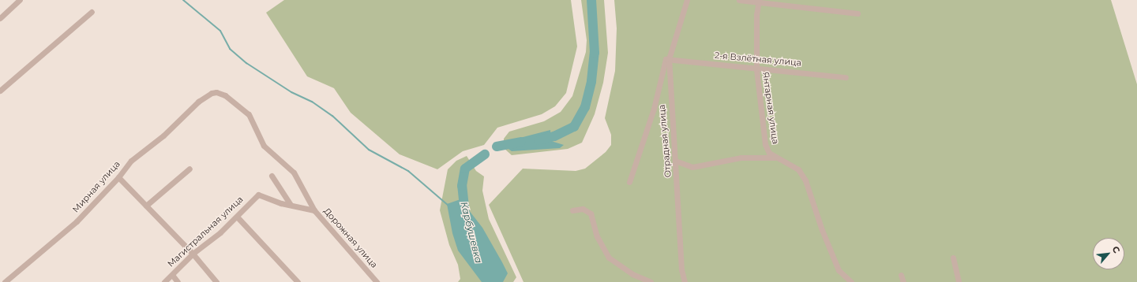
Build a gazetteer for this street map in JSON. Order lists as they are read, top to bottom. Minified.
{"streets":{"street":["2-я Взлётная улица","Янтарная улица","Отрадная улица","Мирная улица","Магистральная улица","Дорожная улица"]},"crossings":[["2-я Взлётная улица","Янтарная улица"],["2-я Взлётная улица","Отрадная улица"],["Мирная улица","Дорожная улица"],["Магистральная улица","Дорожная улица"]],"water":["Карбушевка"],"north":"top right"}
